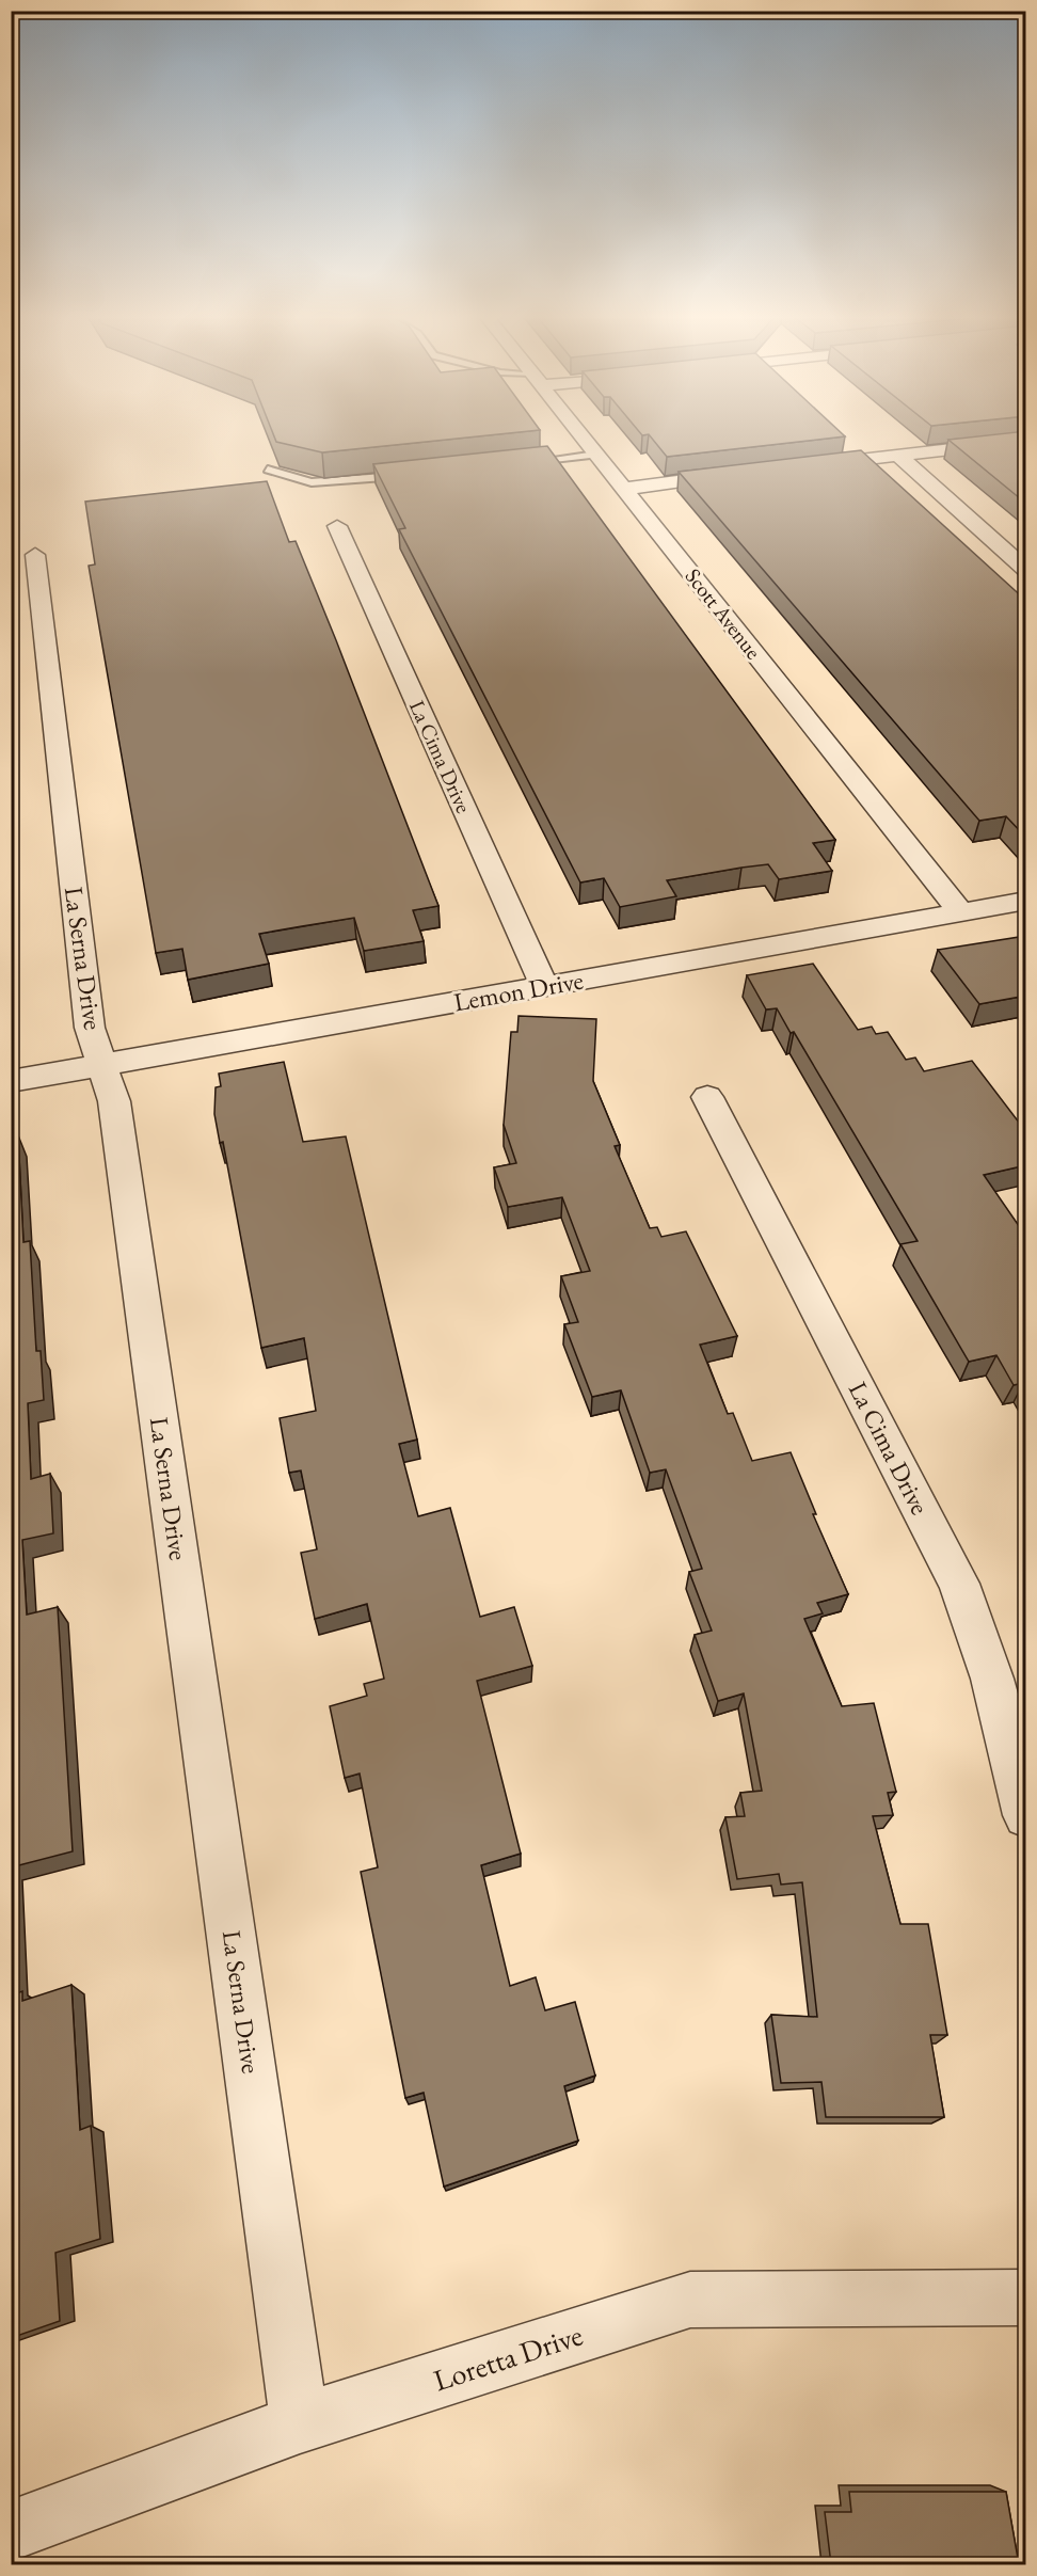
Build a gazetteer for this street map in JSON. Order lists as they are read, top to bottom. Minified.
{"streets":{"street":["Scott Avenue","La Cima Drive","La Serna Drive","Lemon Drive","Loretta Drive"]},"crossings":[["Scott Avenue","Lemon Drive"],["La Cima Drive","Lemon Drive"],["La Serna Drive","Lemon Drive"],["La Serna Drive","Loretta Drive"]]}
